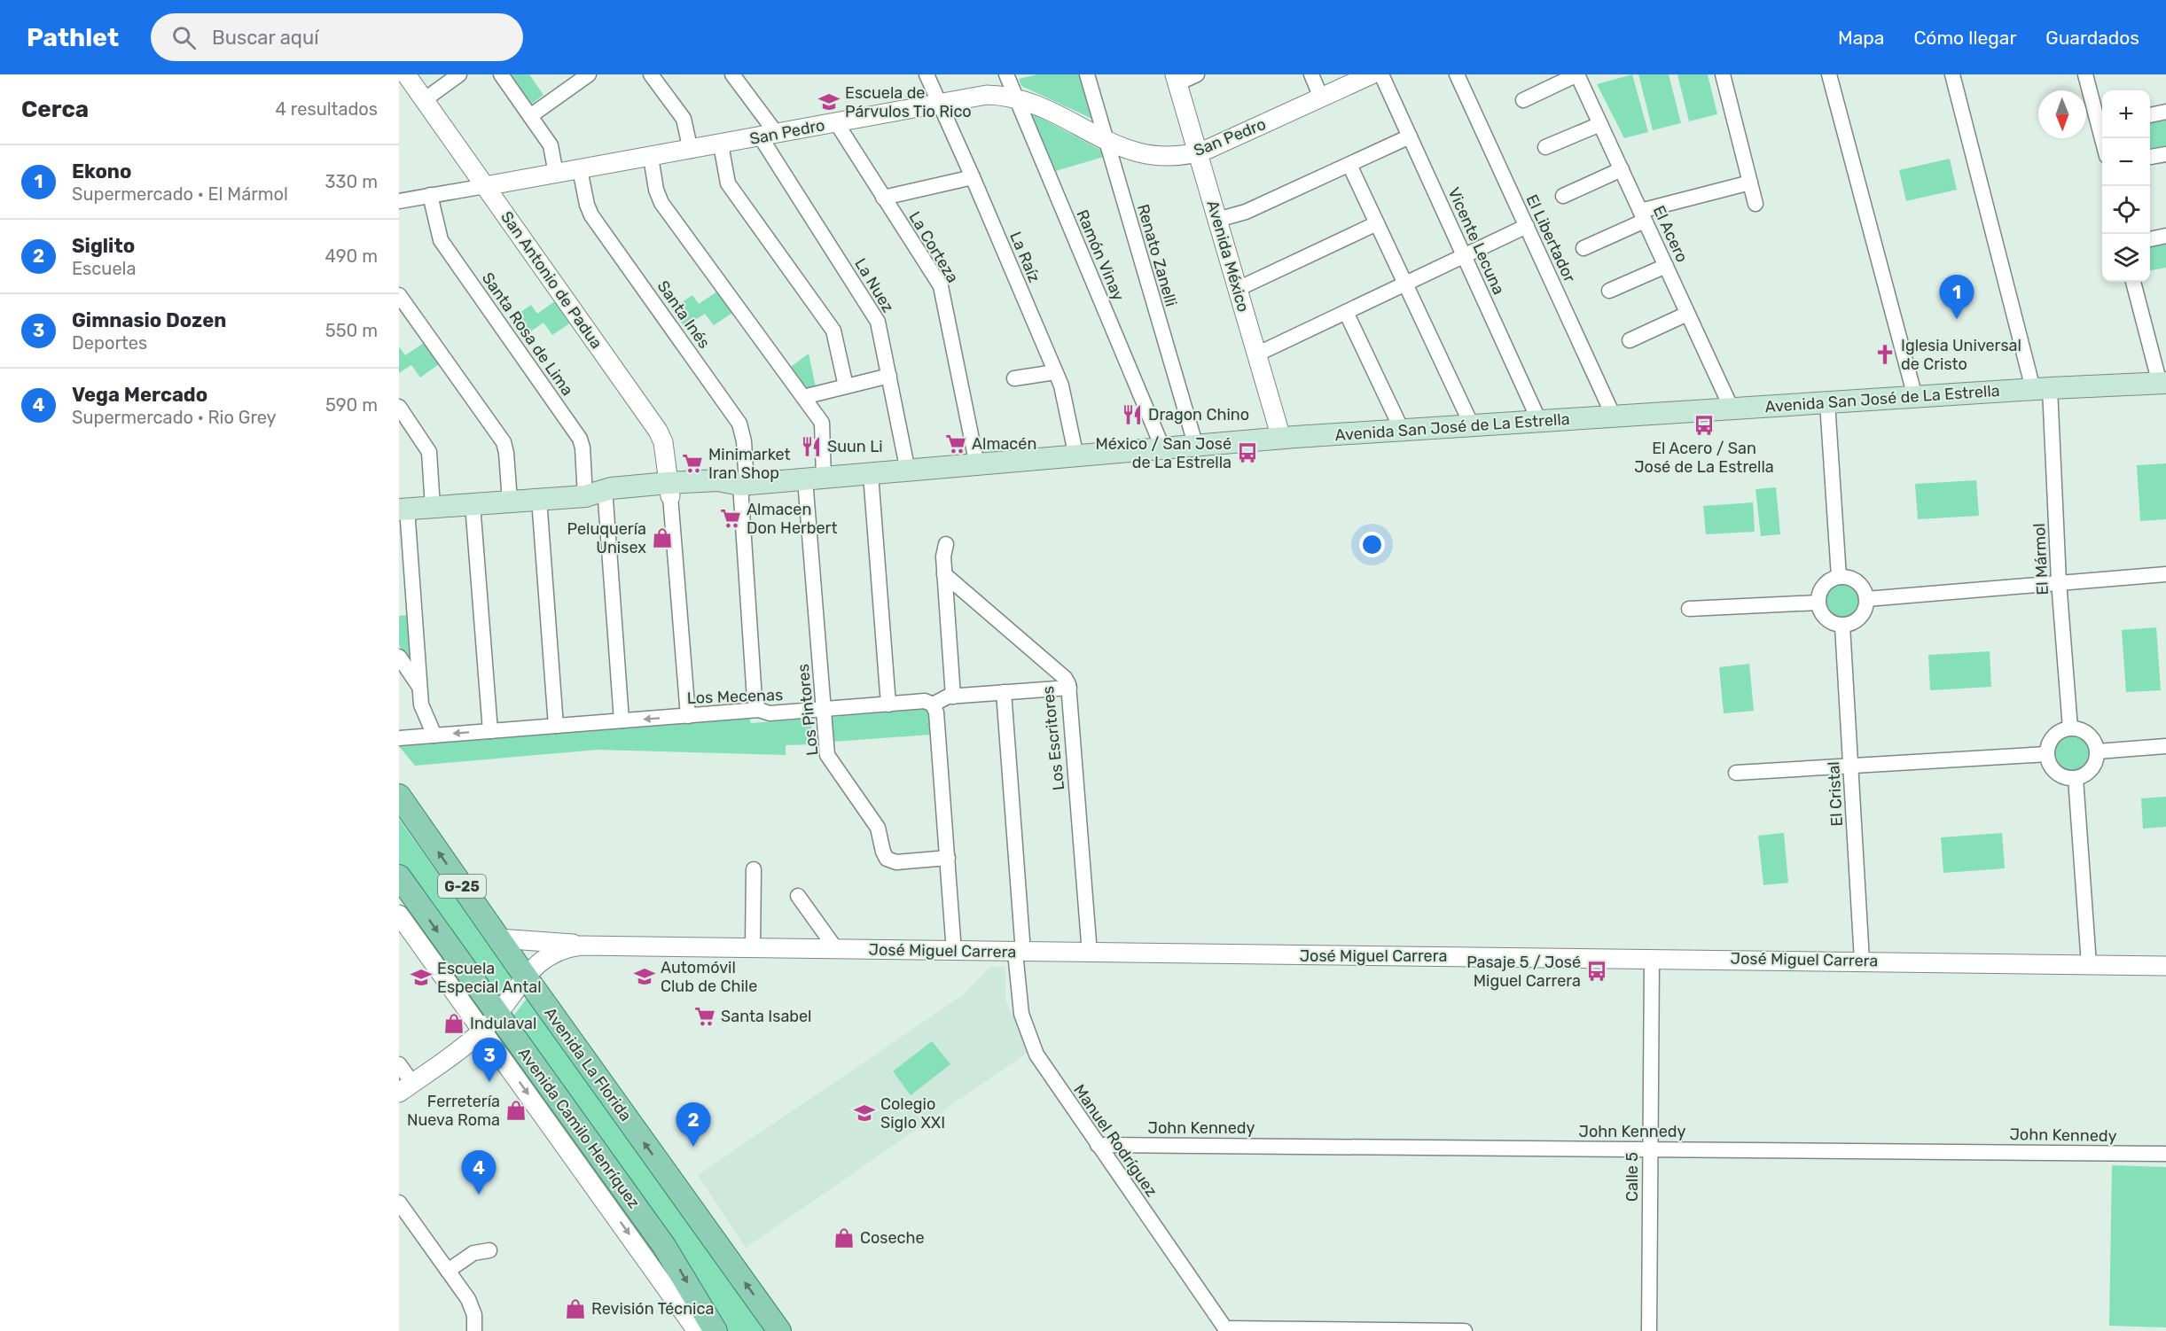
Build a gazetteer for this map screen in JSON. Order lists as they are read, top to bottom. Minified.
{"streets":{"main road":["Avenida San José de La Estrella","G-25","Avenida La Florida","Avenida Camilo Henríquez"],"street":["San Pedro","El Acero","El Libertador","Vicente Lecuna","La Corteza","Ramón Vinay","Renato Zanelli","Avenida México","La Raíz","San Antonio de Padua","La Nuez","Santa Inés","Santa Rosa de Lima","El Mármol","Los Mecenas","Los Pintores","Los Escritores","El Cristal","José Miguel Carrera","John Kennedy","Manuel Rodríguez","Calle 5"]},"crossings":[["San Pedro","La Corteza"],["San Pedro","Ramón Vinay"],["San Pedro","Renato Zanelli"],["San Pedro","Avenida México"],["San Pedro","La Raíz"],["San Pedro","San Antonio de Padua"],["San Pedro","La Nuez"],["San Pedro","Santa Inés"],["San Pedro","Santa Rosa de Lima"],["San Pedro","Los Pintores"],["El Acero","Avenida San José de La Estrella"],["El Libertador","Avenida San José de La Estrella"],["Vicente Lecuna","Avenida San José de La Estrella"],["La Corteza","Avenida San José de La Estrella"],["Ramón Vinay","Avenida San José de La Estrella"],["Renato Zanelli","Avenida San José de La Estrella"],["Avenida México","Avenida San José de La Estrella"],["La Raíz","Avenida San José de La Estrella"],["San Antonio de Padua","Avenida San José de La Estrella"],["La Nuez","Avenida San José de La Estrella"],["Santa Inés","Avenida San José de La Estrella"],["Santa Inés","Los Mecenas"],["Santa Rosa de Lima","Avenida San José de La Estrella"],["Santa Rosa de Lima","Los Mecenas"],["Avenida San José de La Estrella","El Mármol"],["Avenida San José de La Estrella","Los Pintores"],["Los Mecenas","Los Pintores"],["Los Mecenas","Los Escritores"],["Los Mecenas","Manuel Rodríguez"],["Los Escritores","José Miguel Carrera"],["El Cristal","José Miguel Carrera"],["José Miguel Carrera","Avenida La Florida"],["José Miguel Carrera","Avenida Camilo Henríquez"],["José Miguel Carrera","Manuel Rodríguez"],["José Miguel Carrera","Calle 5"],["John Kennedy","Manuel Rodríguez"],["John Kennedy","Calle 5"]],"one_way":["Avenida La Florida","Avenida Camilo Henríquez"],"places":{"school or university":["Escuela de Párvulos Tio Rico","Automóvil Club de Chile","Escuela Especial Antal","Colegio Siglo XXI"],"church":["Iglesia Universal de Cristo"],"restaurant":["Dragon Chino","Suun Li"],"bus stop":["El Acero / San José de La Estrella","México / San José de La Estrella","Pasaje 5 / José Miguel Carrera"],"supermarket":["Almacén","Minimarket Iran Shop","Almacen Don Herbert","Santa Isabel"],"shop":["Peluquería Unisex","Indulaval","Ferretería Nueva Roma","Coseche","Revisión Técnica"]},"north":"bottom","page":{"header":"Pathlet","search":"Buscar aquí","nav":["Mapa","Cómo llegar","Guardados"],"heading":["Cerca","4 resultados"],"map_buttons":["+","−"],"list":[{"mark":"1","name":"Ekono","note":"Supermercado · El Mármol","value":"330 m"},{"mark":"2","name":"Siglito","note":"Escuela","value":"490 m"},{"mark":"3","name":"Gimnasio Dozen","note":"Deportes","value":"550 m"},{"mark":"4","name":"Vega Mercado","note":"Supermercado · Rio Grey","value":"590 m"}],"pins":["1","3","2","4"]}}
